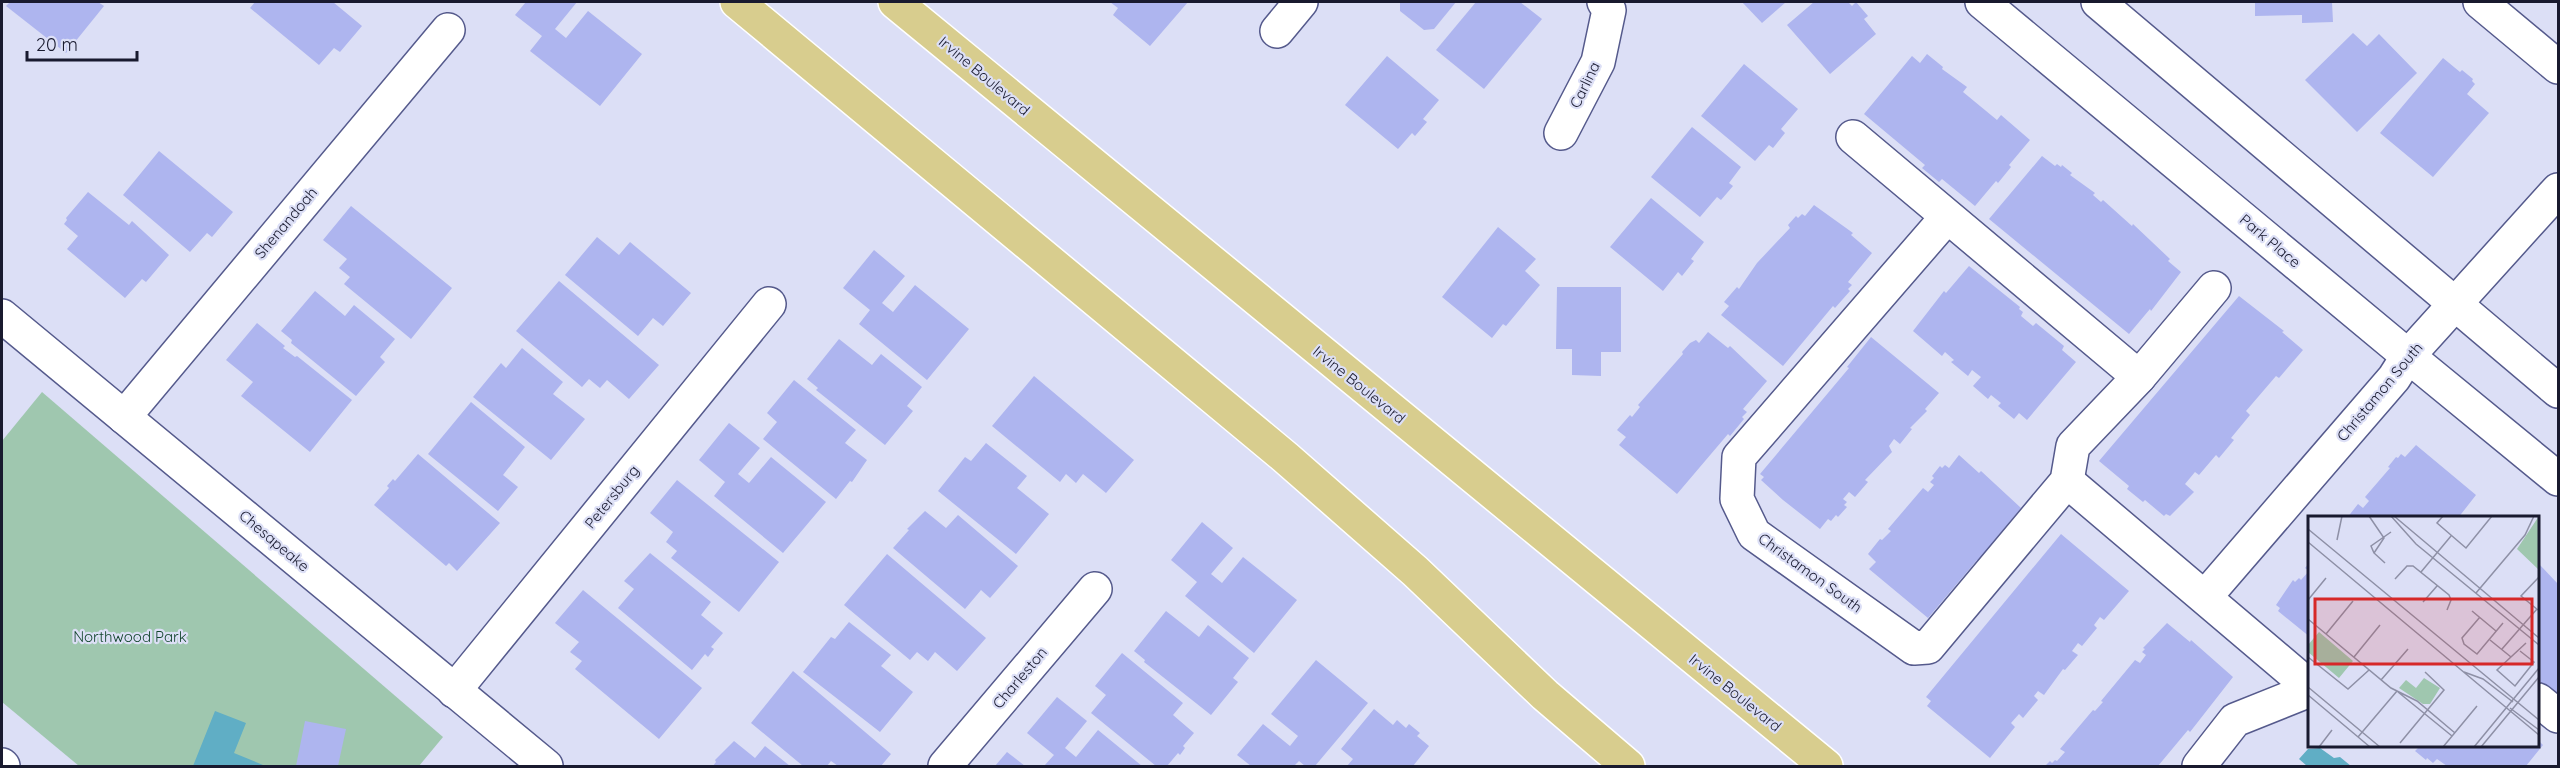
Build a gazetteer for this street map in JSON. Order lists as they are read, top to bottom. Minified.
{"streets":{"main road":["Irvine Boulevard"],"street":["Carlina","Shenandoah","Park Place","Christamon South","Petersburg","Chesapeake","Charleston"]},"crossings":[["Shenandoah","Chesapeake"],["Park Place","Christamon South"],["Petersburg","Chesapeake"]],"parks":["Northwood Park"],"scale_bar":"20 m"}
